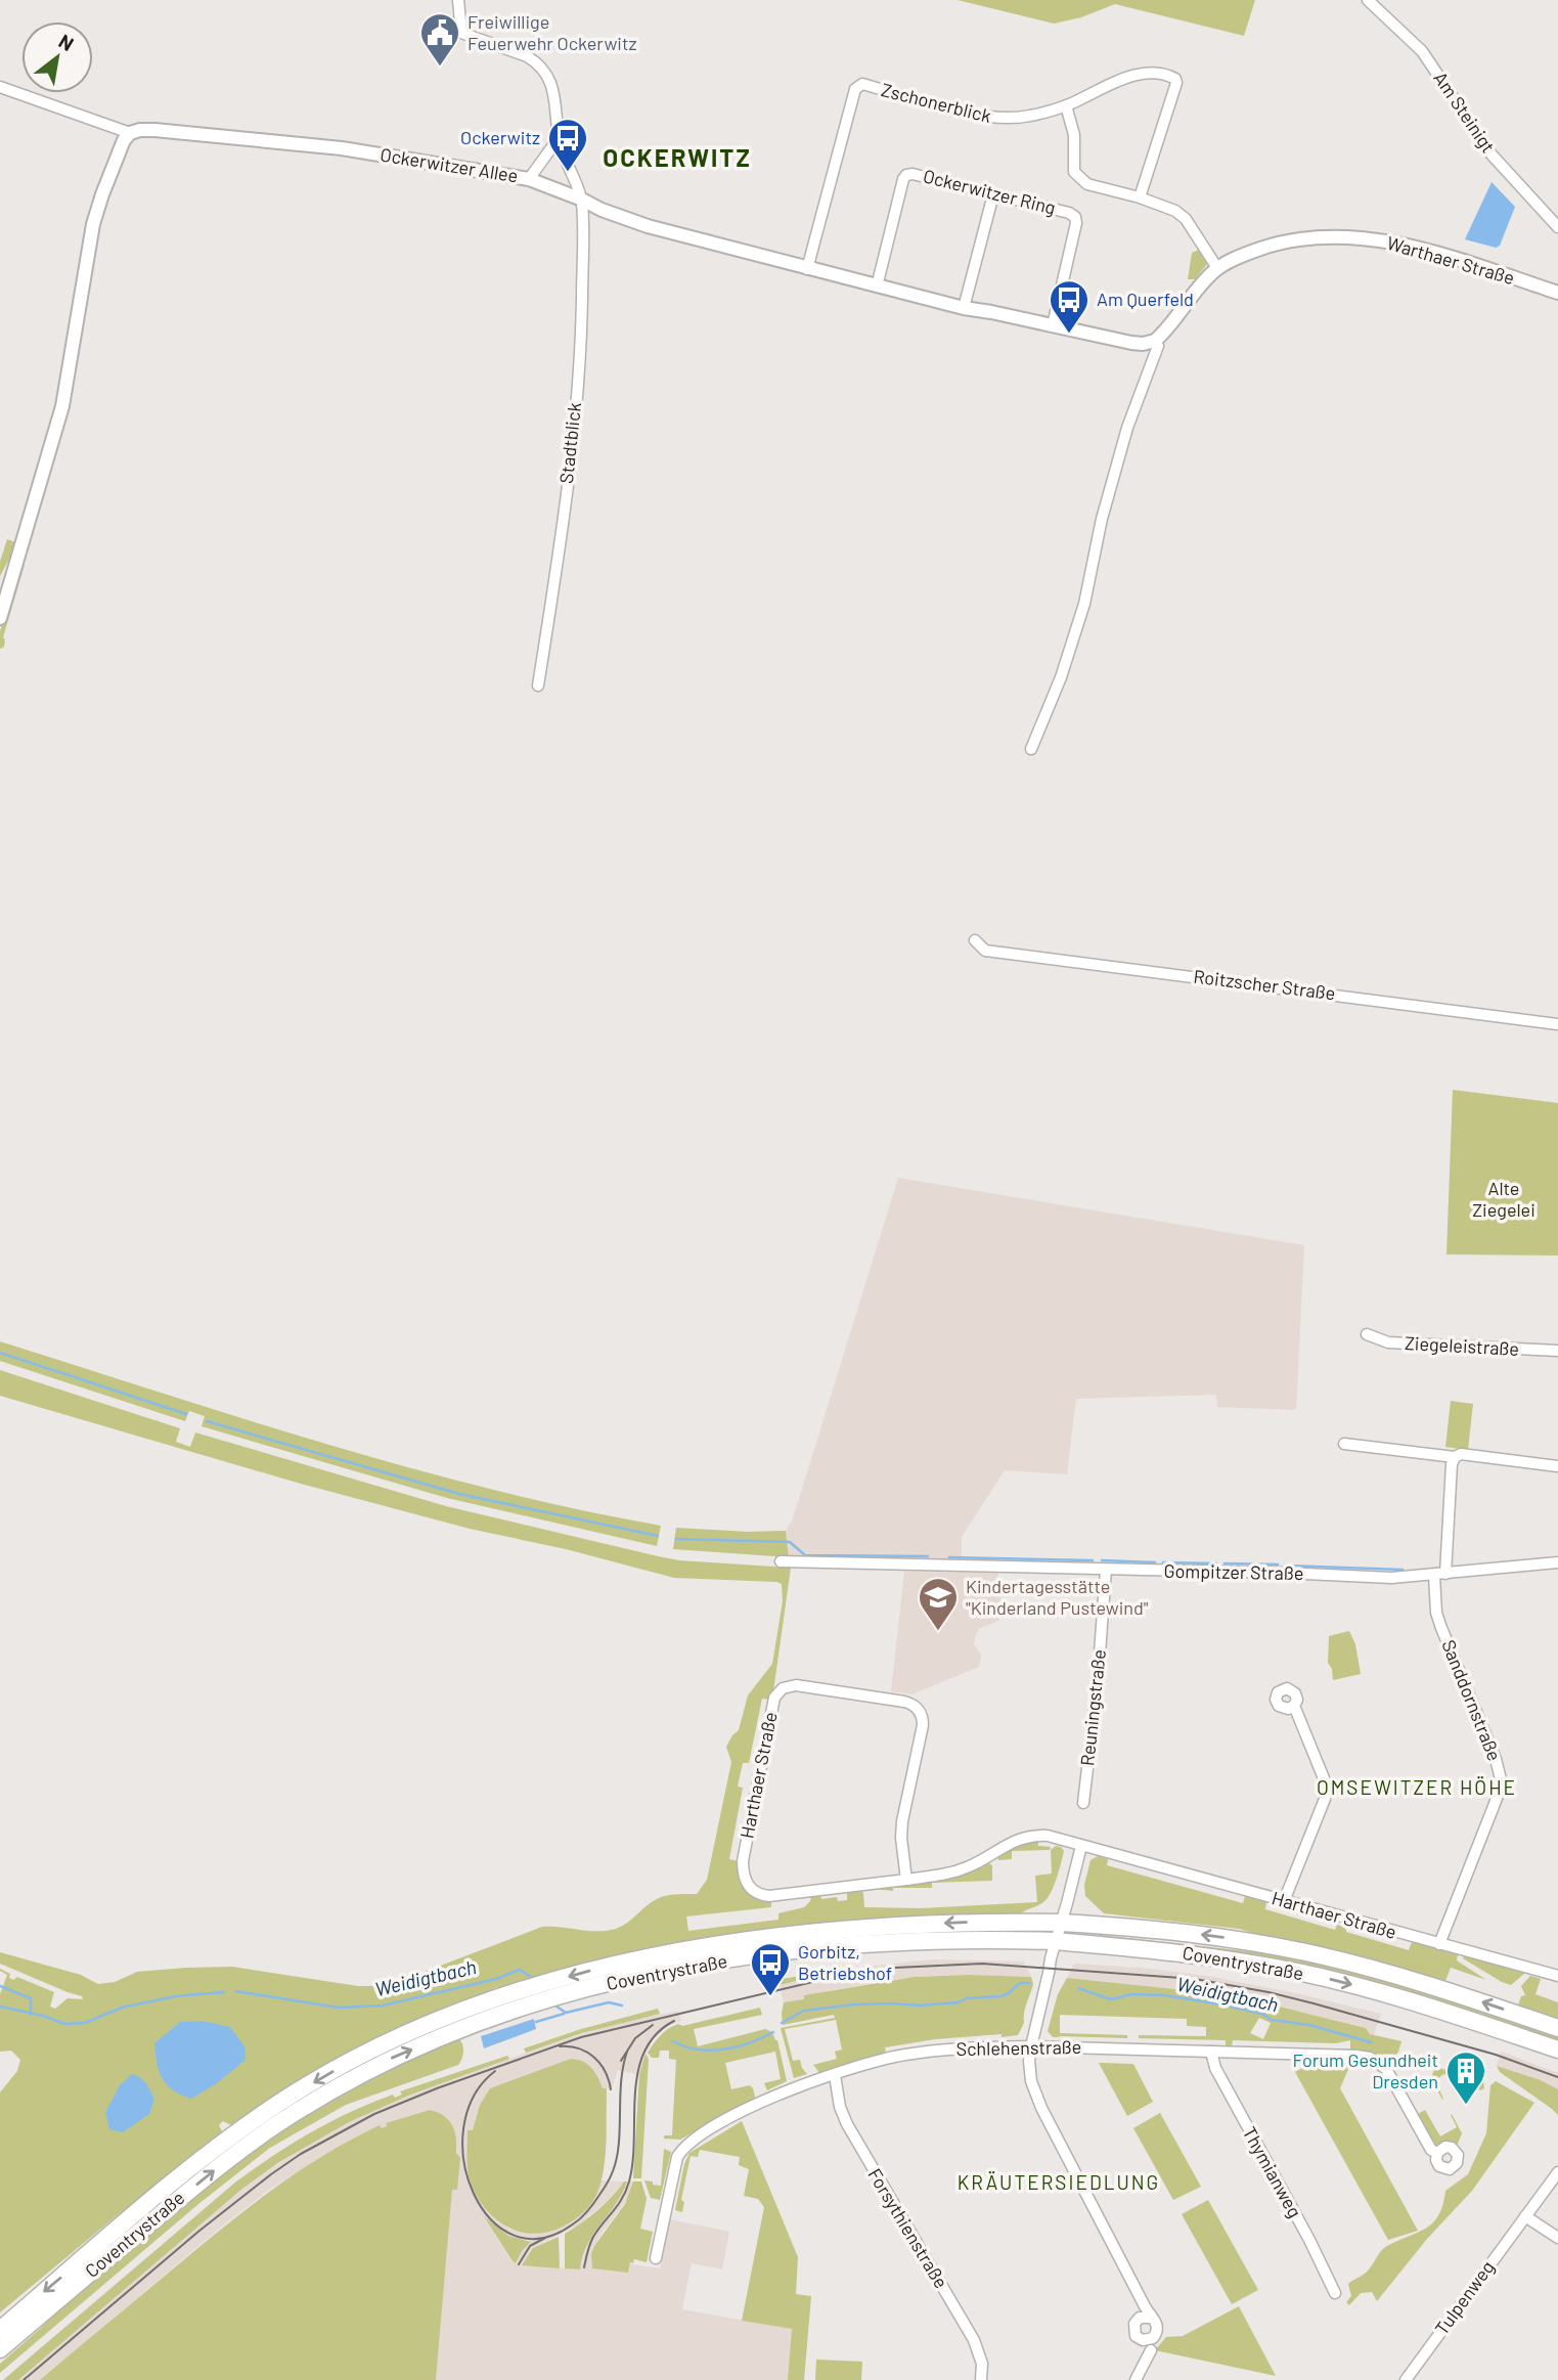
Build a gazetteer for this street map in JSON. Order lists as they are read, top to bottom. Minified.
{"streets":{"main road":["Coventrystraße"],"street":["Zschonerblick","Am Steinigt","Ockerwitzer Allee","Ockerwitzer Ring","Warthaer Straße","Stadtblick","Roitzscher Straße","Ziegeleistraße","Gompitzer Straße","Sanddornstraße","Reuningstraße","Harthaer Straße","Schlehenstraße","Thymianweg","Forsythienstraße","Tulpenweg"]},"crossings":[["Zschonerblick","Ockerwitzer Allee"],["Ockerwitzer Allee","Ockerwitzer Ring"],["Ockerwitzer Allee","Stadtblick"],["Gompitzer Straße","Sanddornstraße"],["Gompitzer Straße","Reuningstraße"],["Sanddornstraße","Harthaer Straße"],["Schlehenstraße","Thymianweg"],["Schlehenstraße","Forsythienstraße"]],"districts":["OCKERWITZ","OMSEWITZER HÖHE","KRÄUTERSIEDLUNG"],"water":["Weidigtbach"],"parks":["Alte Ziegelei"],"places":{"public building":["Freiwillige Feuerwehr Ockerwitz"],"bus stop":["Ockerwitz","Am Querfeld","Gorbitz, Betriebshof"],"school or university":["Kindertagesstätte \"Kinderland Pustewind\""],"building":["Forum Gesundheit Dresden"]},"north":"top right"}
